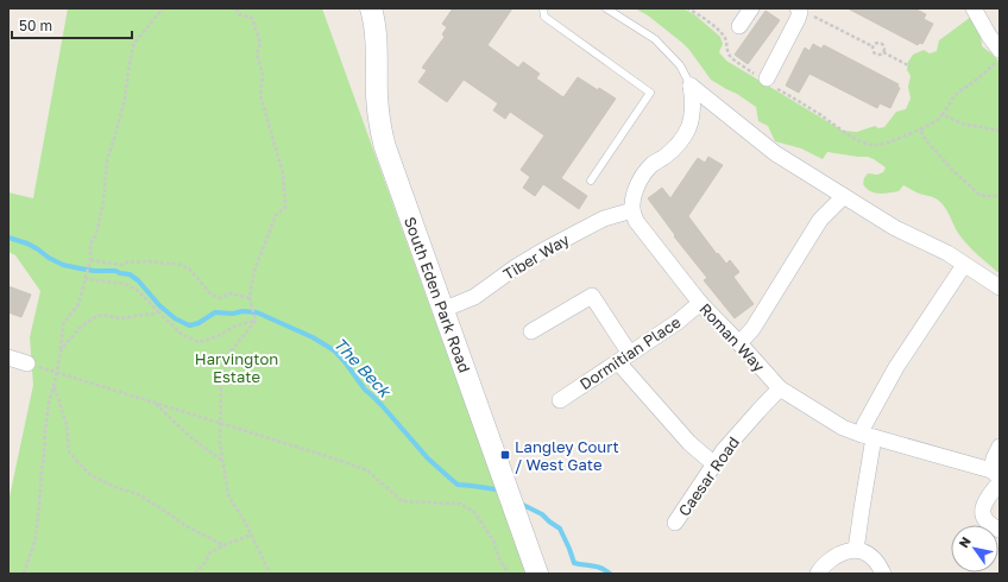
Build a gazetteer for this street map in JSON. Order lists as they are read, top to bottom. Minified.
{"streets":{"main road":["South Eden Park Road"],"street":["Tiber Way","Roman Way","Dormitian Place","Caesar Road"]},"crossings":[["Tiber Way","South Eden Park Road"],["Tiber Way","Roman Way"],["Roman Way","Dormitian Place"],["Roman Way","Caesar Road"]],"water":["The Beck"],"parks":["Harvington Estate"],"places":{"transit":["Langley Court / West Gate"]},"scale_bar":"50 m","north":"top left"}
